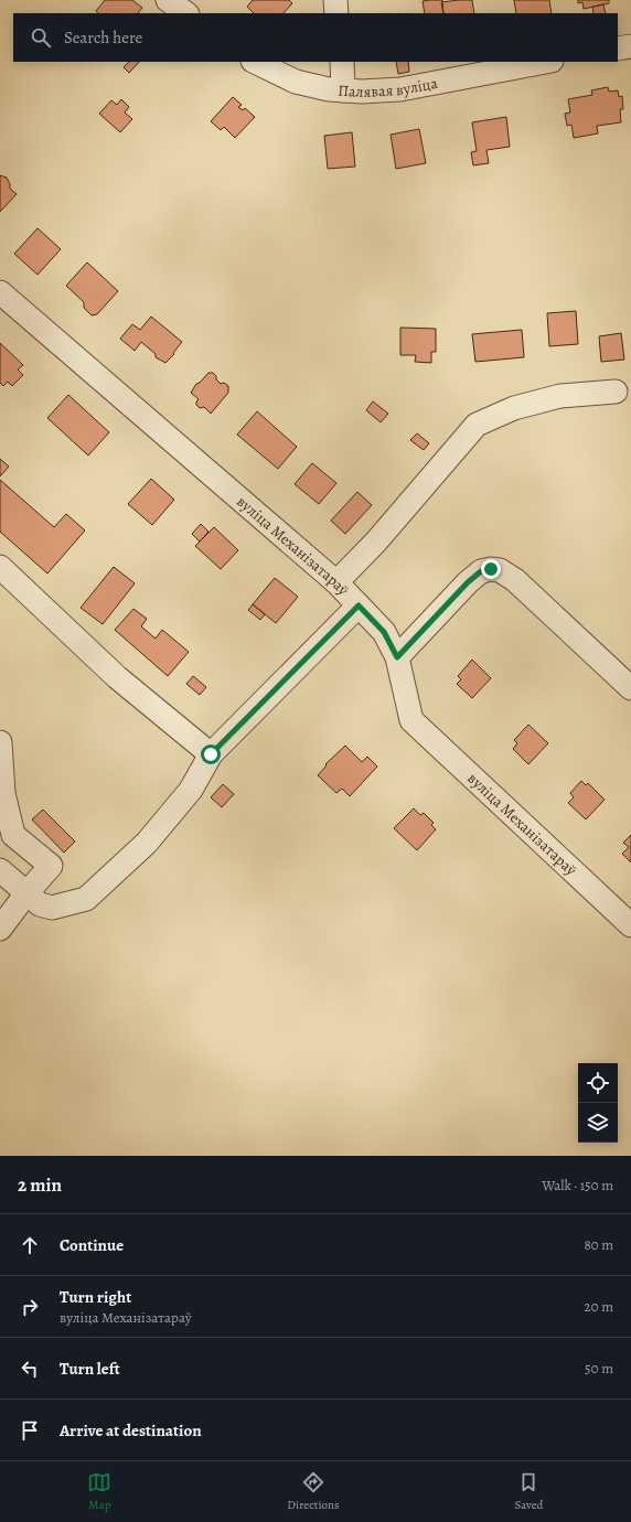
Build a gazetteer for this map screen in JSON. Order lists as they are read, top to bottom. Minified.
{"streets":{"street":["Палявая вуліца","вуліца Механізатараў"]},"page":{"search":"Search here","heading":["2 min","Walk · 150 m"],"list":[["Continue","80 m"],["Turn right","вуліца Механізатараў","20 m"],["Turn left","50 m"],"Arrive at destination"],"nav":["Map","Directions","Saved"]}}
